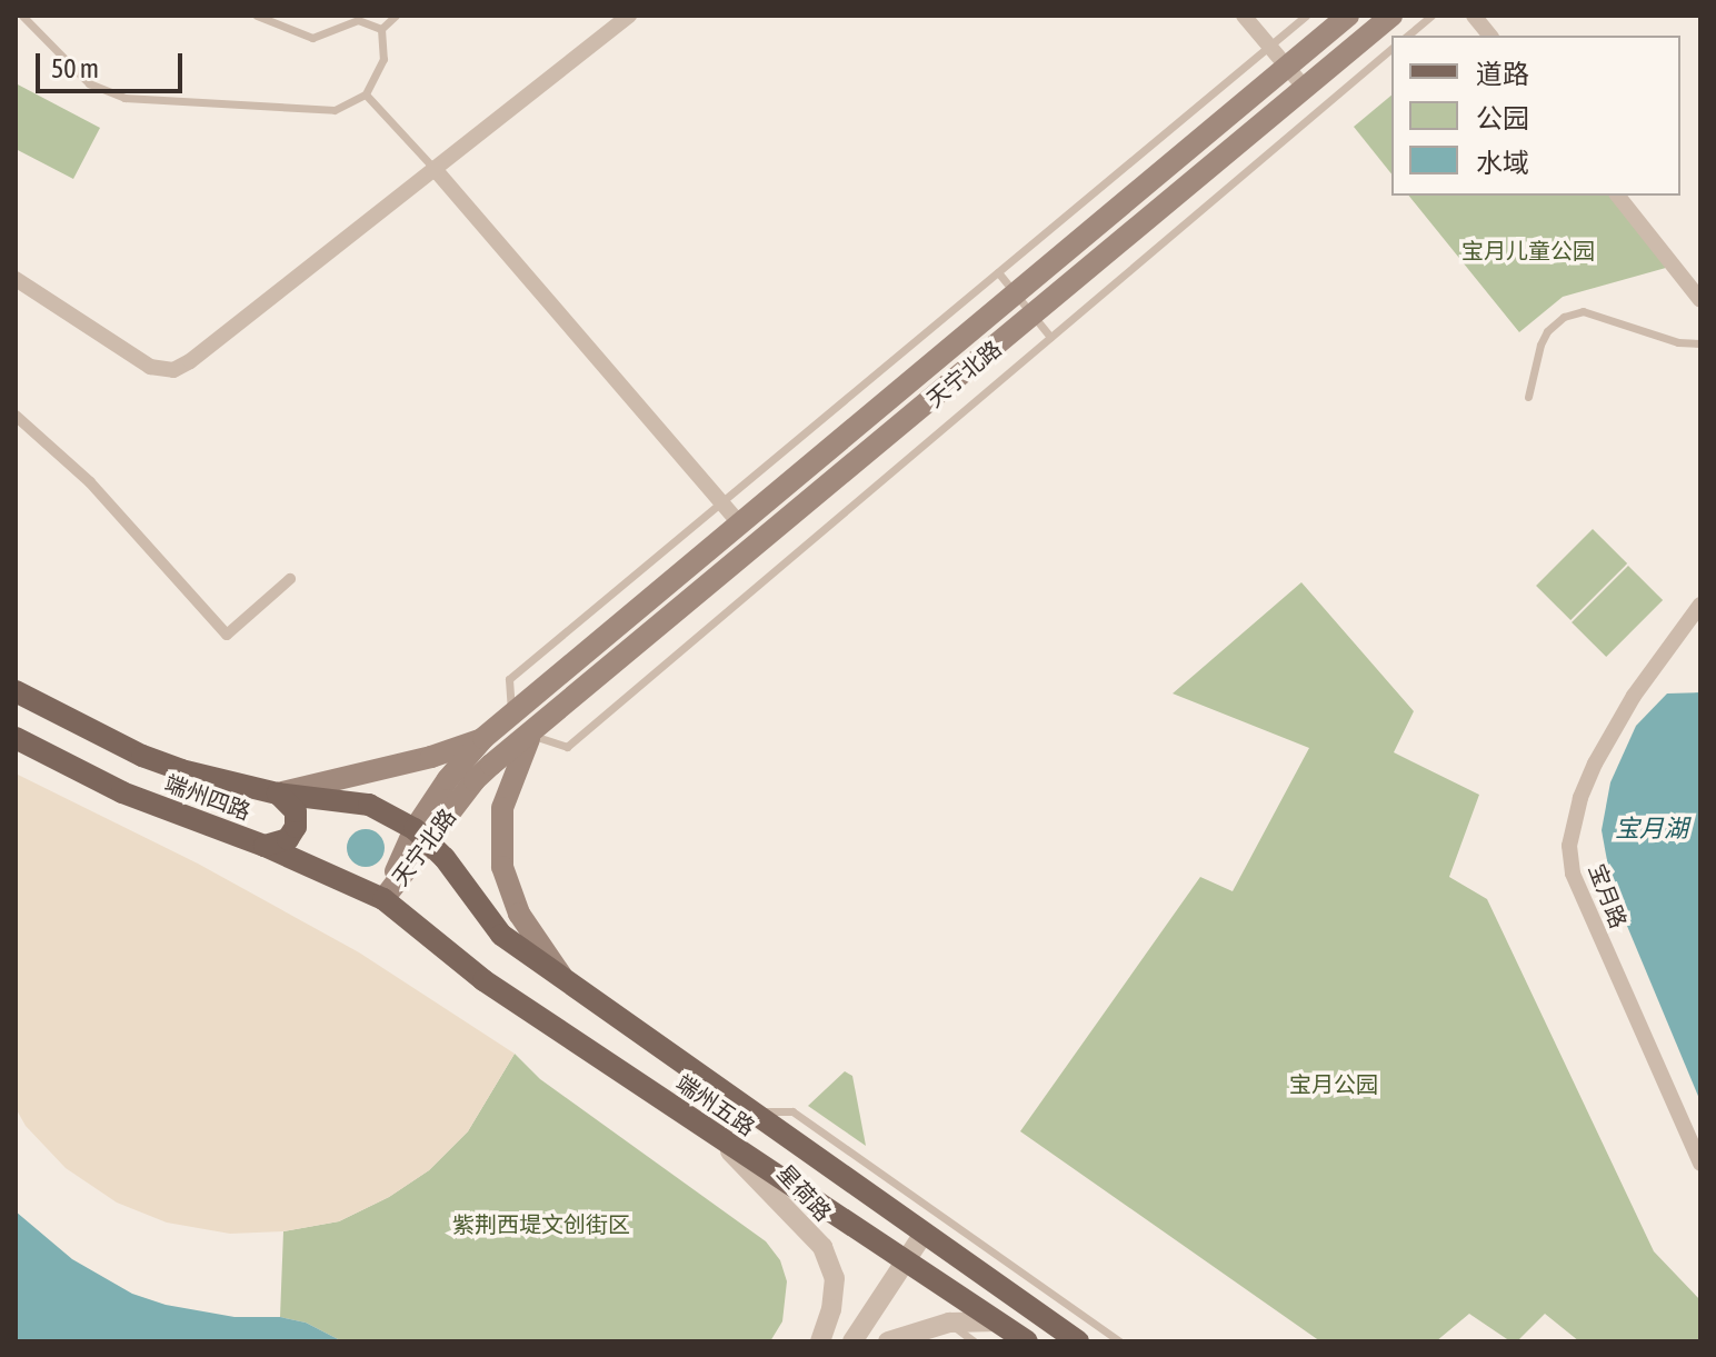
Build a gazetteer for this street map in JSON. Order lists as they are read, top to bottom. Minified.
{"streets":{"main road":["天宁北路","端州四路","端州五路"],"street":["宝月路","星荷路"]},"crossings":[["天宁北路","端州四路"],["天宁北路","端州五路"],["端州四路","端州五路"],["端州五路","星荷路"]],"water":["宝月湖"],"parks":["宝月儿童公园","宝月公园","紫荆西堤文创街区"],"legend":["道路","公园","水域"],"scale_bar":"50 m"}
